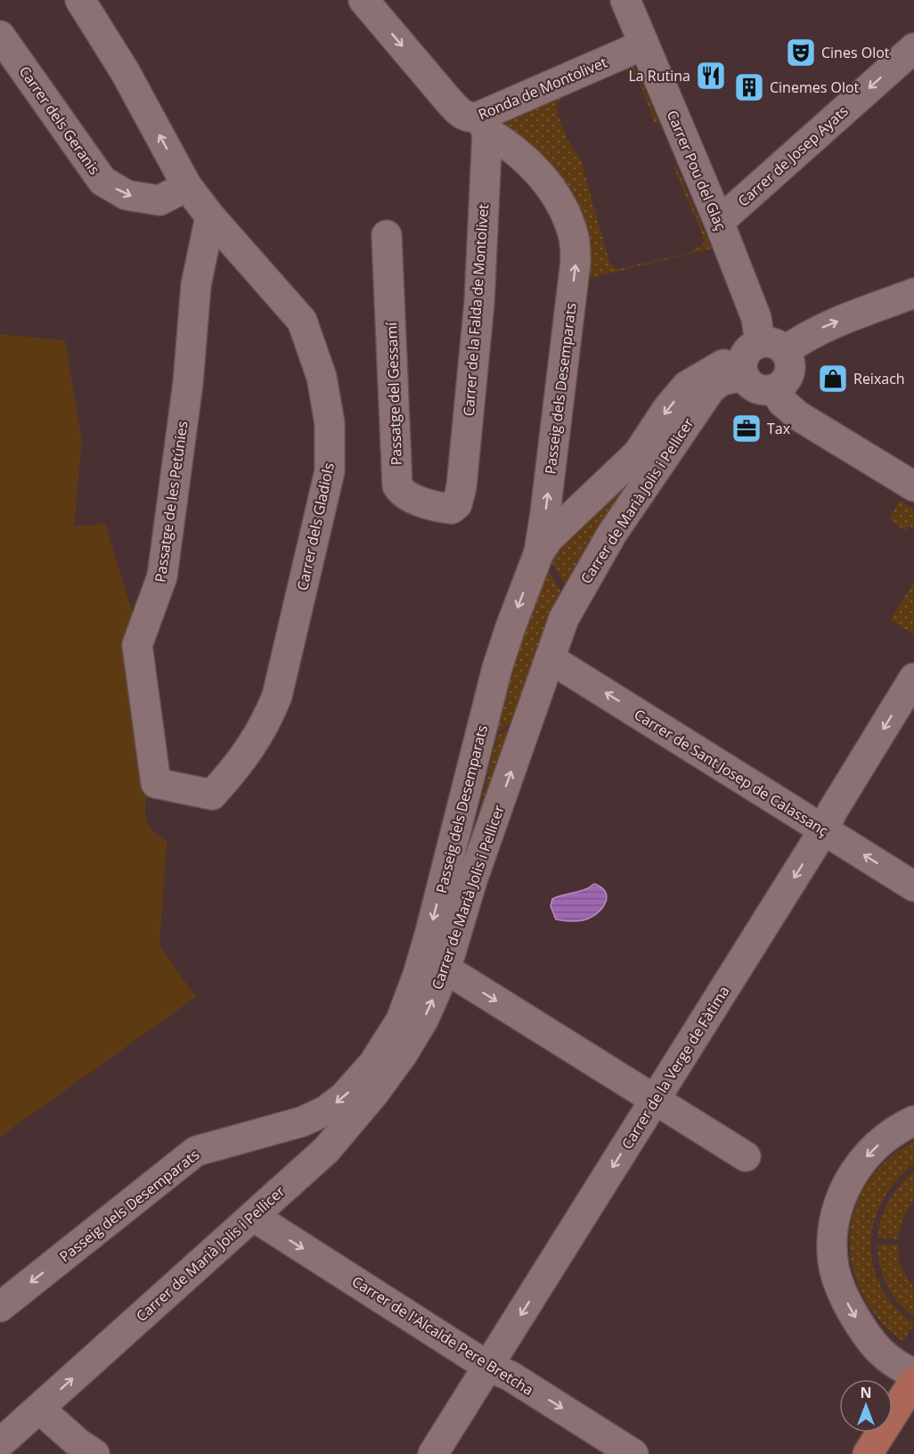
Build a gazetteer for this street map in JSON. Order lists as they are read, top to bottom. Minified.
{"streets":{"street":["Ronda de Montolivet","Carrer dels Geranis","Carrer de Josep Ayats","Carrer Pou del Glaç","Carrer de la Falda de Montolivet","Passeig dels Desemparats","Passatge del Gessamí","Carrer de Marià Jolis i Pellicer","Passatge de les Petúnies","Carrer dels Gladiols","Carrer de Sant Josep de Calassanç","Carrer de la Verge de Fàtima","Carrer de l'Alcalde Pere Bretcha"]},"crossings":[["Ronda de Montolivet","Carrer Pou del Glaç"],["Ronda de Montolivet","Carrer de la Falda de Montolivet"],["Ronda de Montolivet","Passeig dels Desemparats"],["Carrer de Josep Ayats","Carrer Pou del Glaç"],["Carrer Pou del Glaç","Carrer de Marià Jolis i Pellicer"],["Carrer de la Falda de Montolivet","Passeig dels Desemparats"],["Carrer de la Falda de Montolivet","Passatge del Gessamí"],["Carrer de Marià Jolis i Pellicer","Carrer de Sant Josep de Calassanç"],["Carrer de Marià Jolis i Pellicer","Carrer de l'Alcalde Pere Bretcha"],["Passatge de les Petúnies","Carrer dels Gladiols"],["Carrer de Sant Josep de Calassanç","Carrer de la Verge de Fàtima"],["Carrer de la Verge de Fàtima","Carrer de l'Alcalde Pere Bretcha"]],"one_way":["Carrer de Marià Jolis i Pellicer","Carrer de Sant Josep de Calassanç","Carrer de la Verge de Fàtima","Carrer de l'Alcalde Pere Bretcha"],"places":{"theatre":["Cines Olot"],"restaurant":["La Rutina"],"building":["Cinemes Olot"],"shop":["Reixach"],"office":["Tax"]},"north":"top"}
